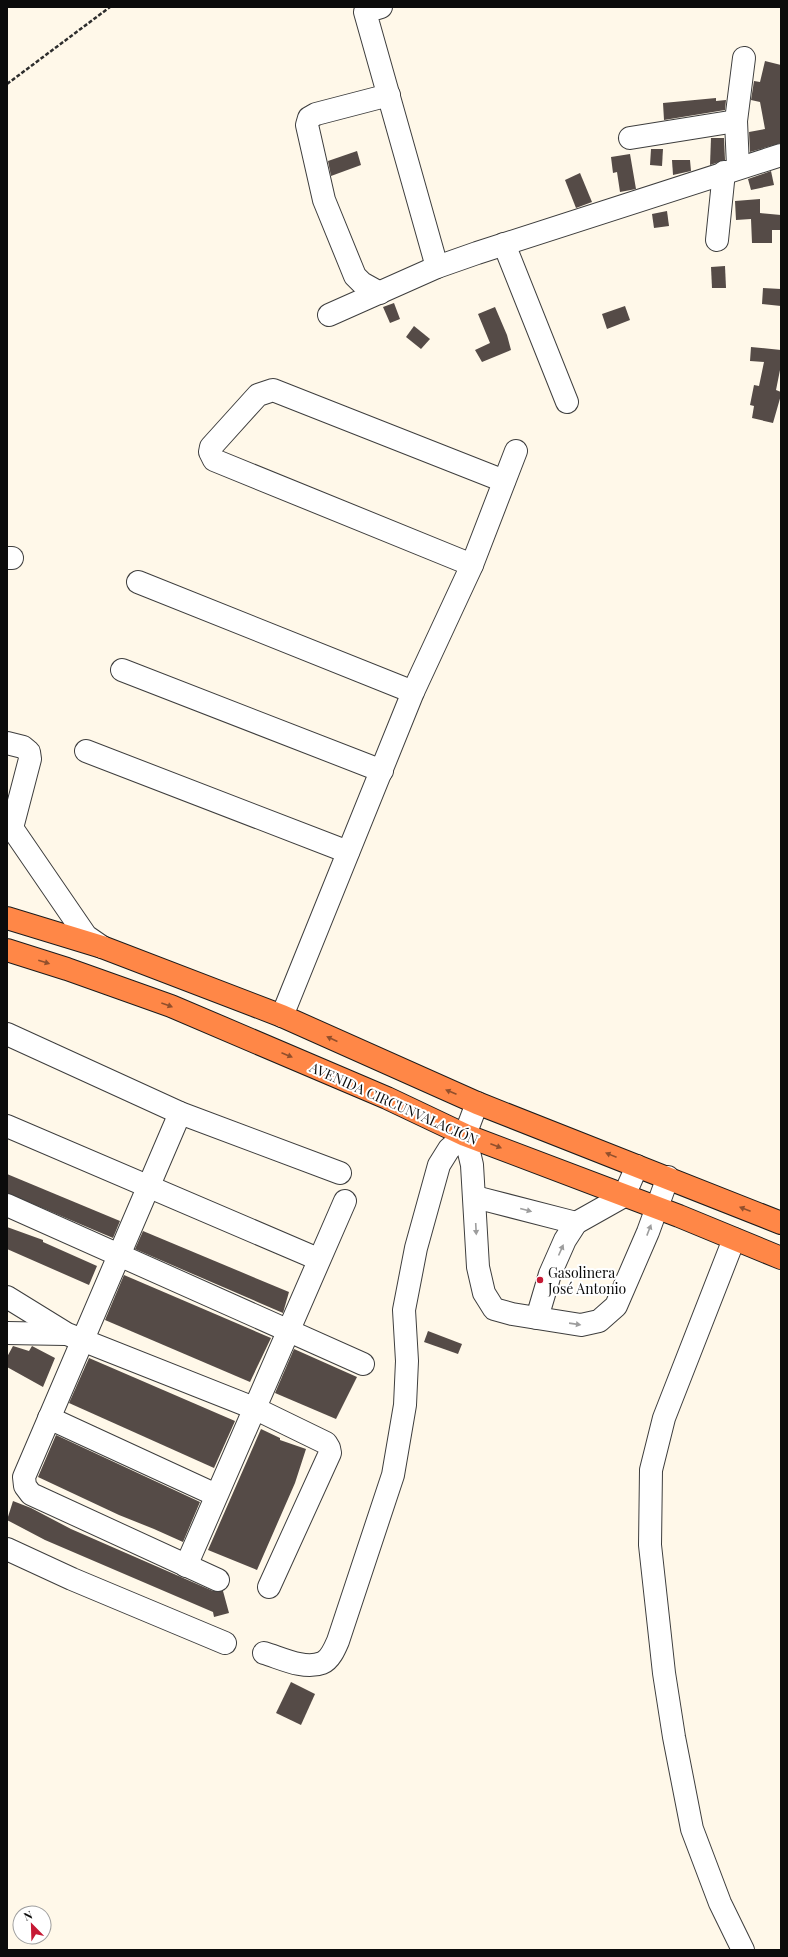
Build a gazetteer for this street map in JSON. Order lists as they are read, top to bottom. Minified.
{"streets":{"highway":["AVENIDA CIRCUNVALACIÓN"]},"places":["Gasolinera José Antonio"],"north":"top left"}
